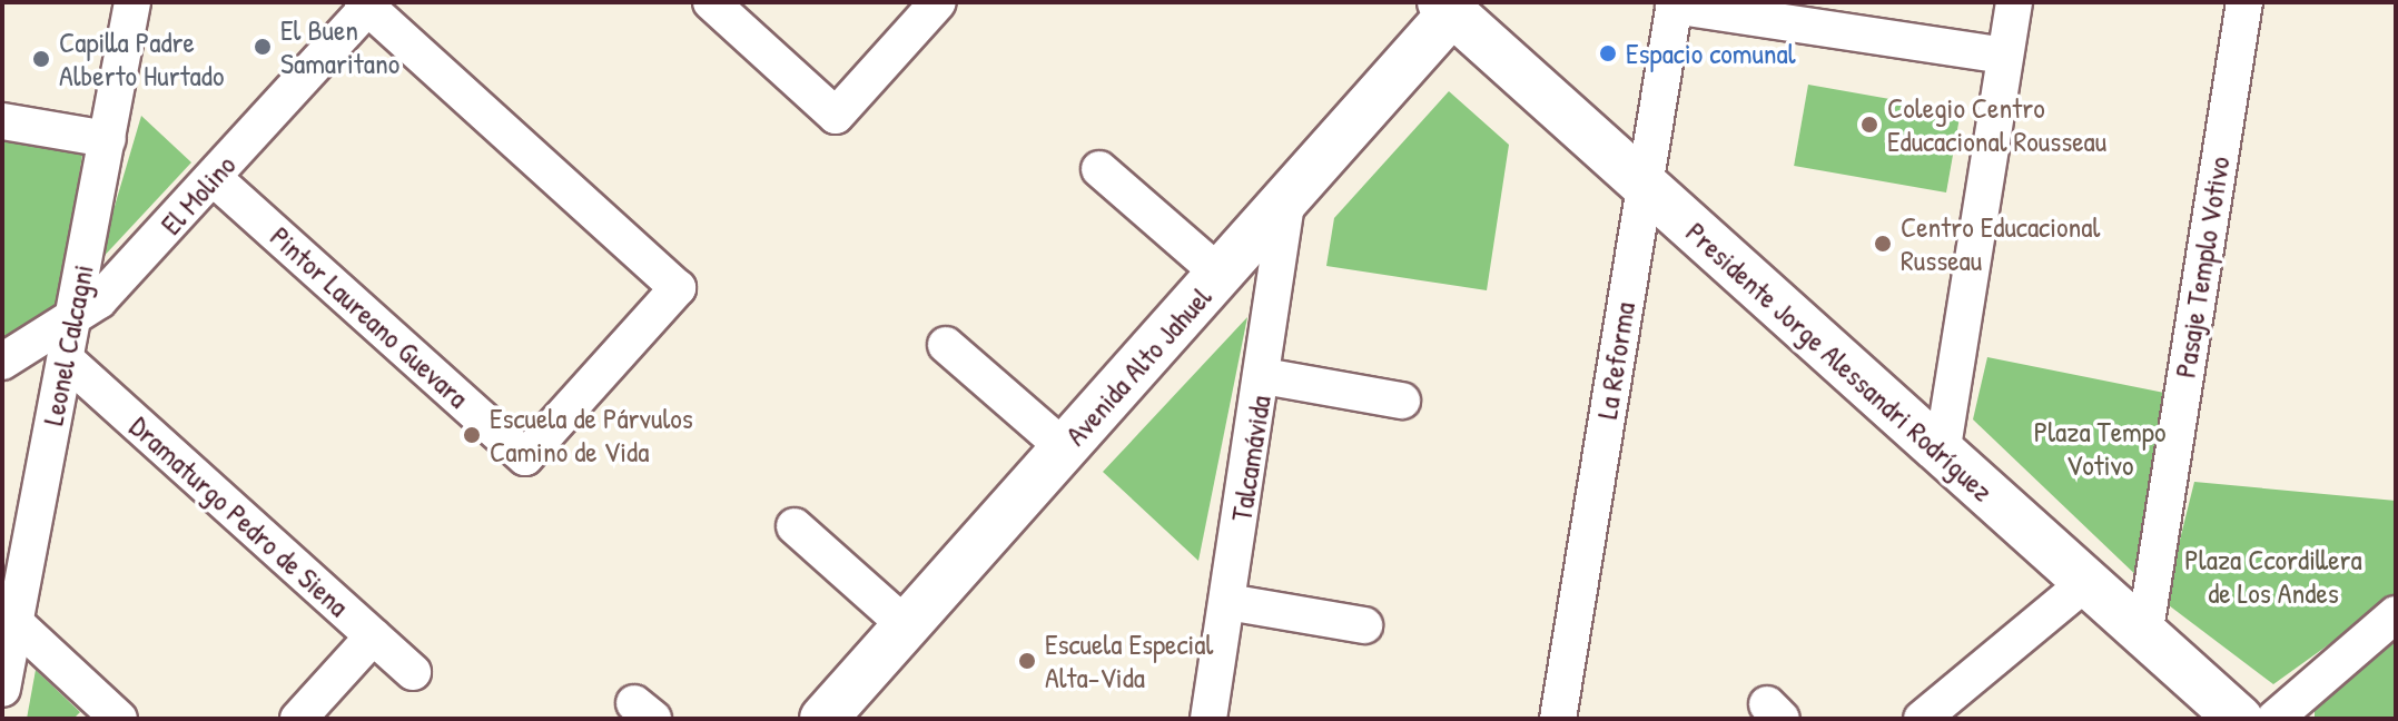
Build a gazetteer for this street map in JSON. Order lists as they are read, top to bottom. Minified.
{"streets":{"street":["El Molino","Pasaje Templo Votivo","Pintor Laureano Guevara","Leonel Calcagni","La Reforma","Presidente Jorge Alessandri Rodríguez","Avenida Alto Jahuel","Talcamávida","Dramaturgo Pedro de Siena"]},"crossings":[["El Molino","Pintor Laureano Guevara"],["El Molino","Leonel Calcagni"],["Pasaje Templo Votivo","Presidente Jorge Alessandri Rodríguez"],["Leonel Calcagni","Dramaturgo Pedro de Siena"],["La Reforma","Presidente Jorge Alessandri Rodríguez"],["Presidente Jorge Alessandri Rodríguez","Avenida Alto Jahuel"],["Avenida Alto Jahuel","Talcamávida"]],"parks":["Plaza Tempo Votivo","Plaza Ccordillera de Los Andes"],"places":["El Buen Samaritano","Espacio comunal","Capilla Padre Alberto Hurtado","Colegio Centro Educacional Rousseau","Centro Educacional Russeau","Escuela de Párvulos Camino de Vida","Escuela Especial Alta-Vida"]}
